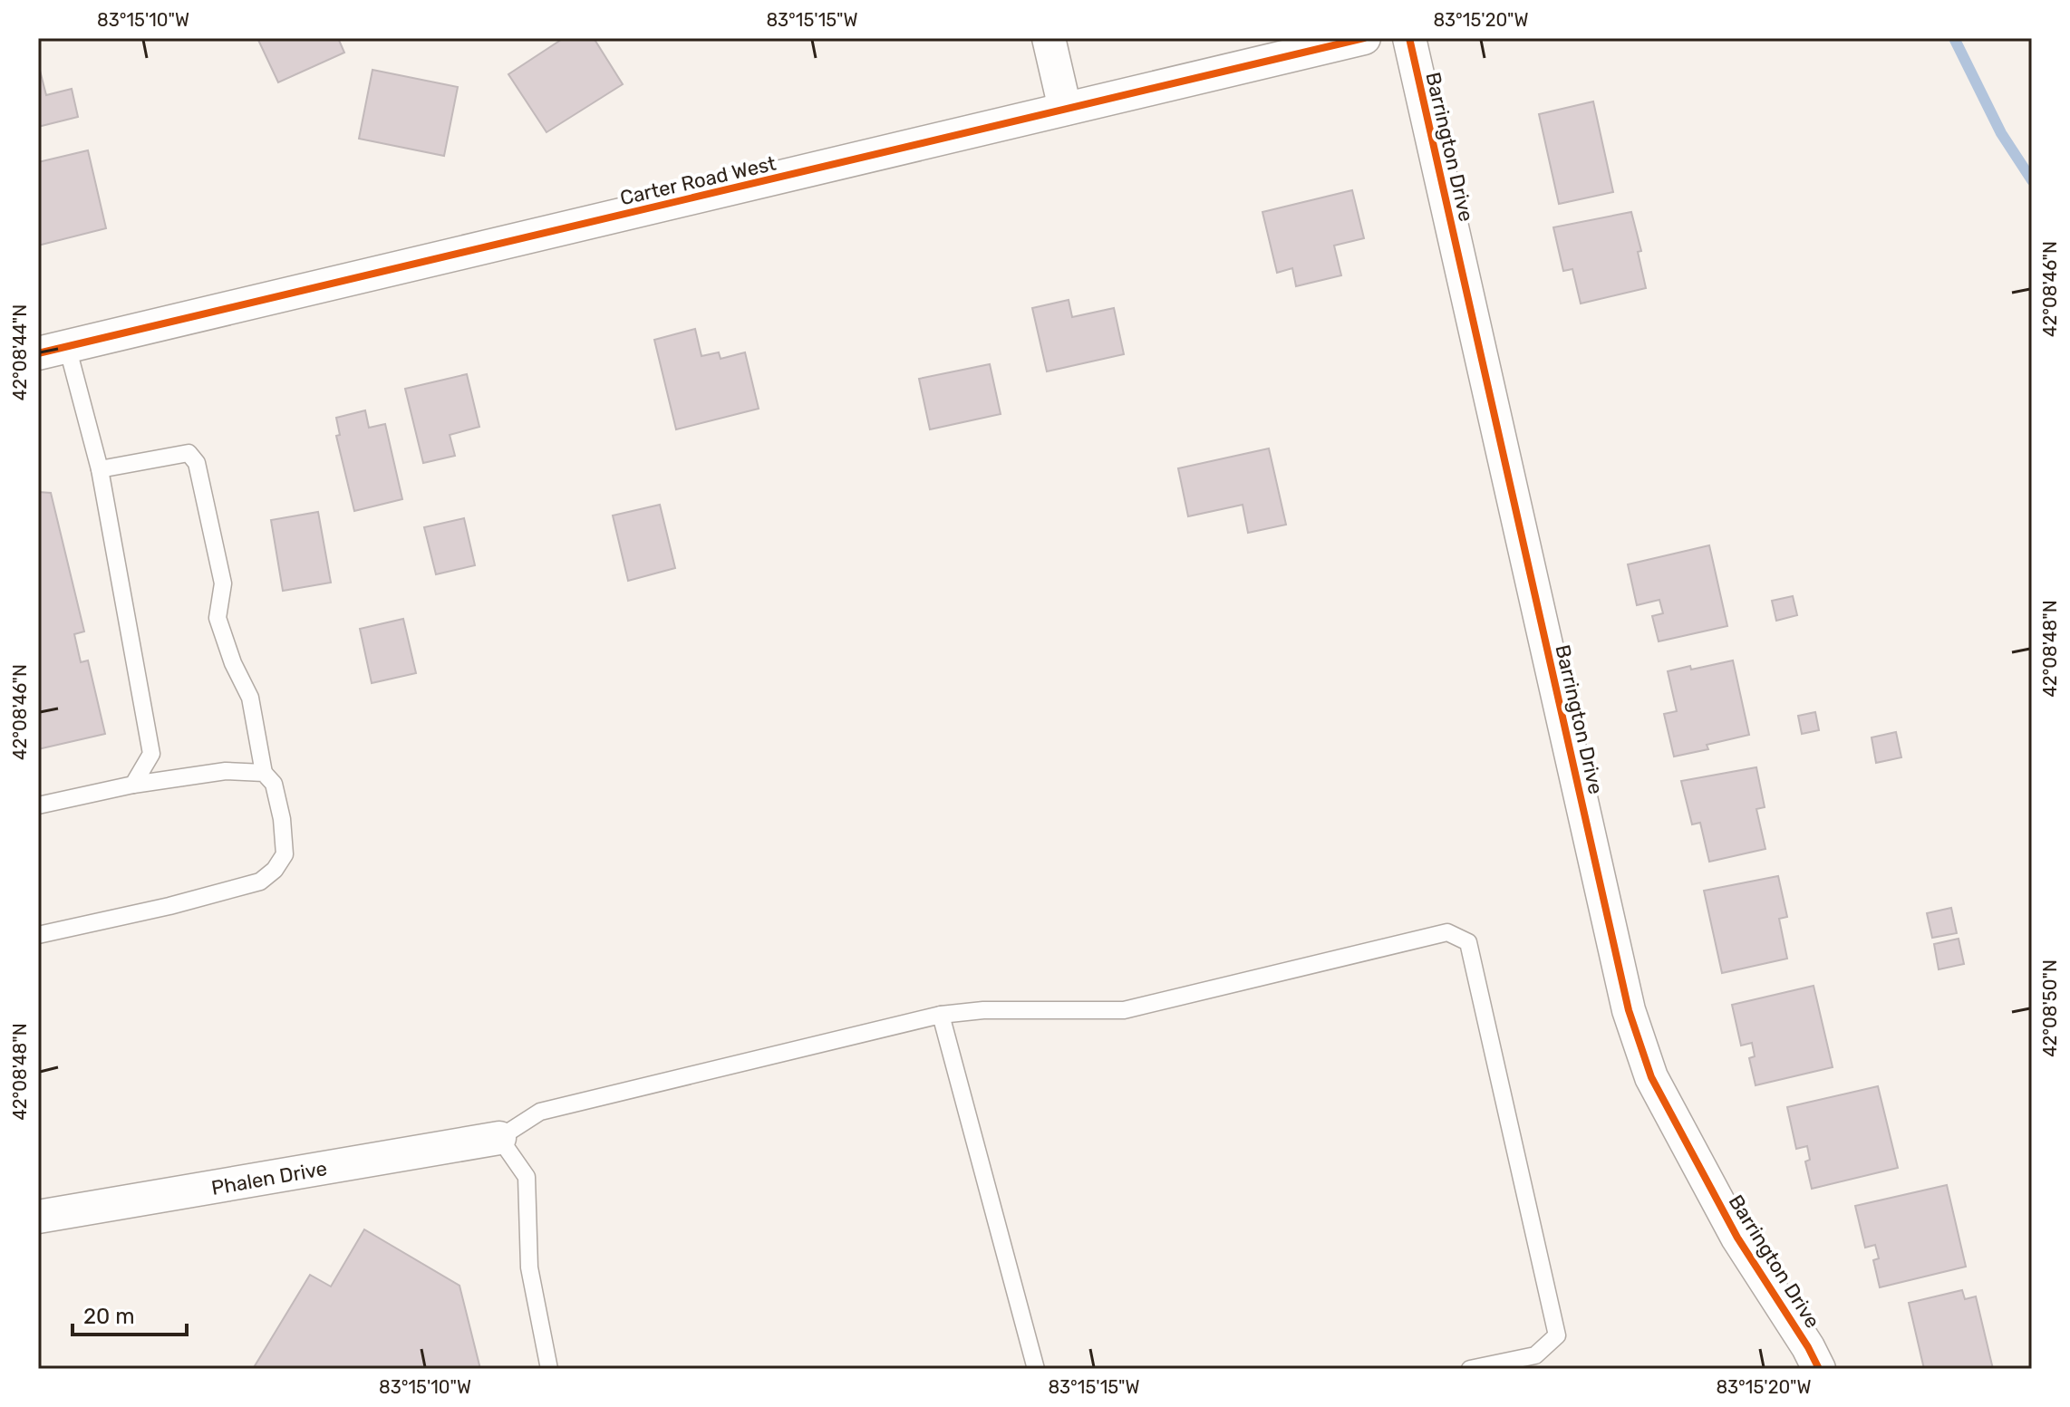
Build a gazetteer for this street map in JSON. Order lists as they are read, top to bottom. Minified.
{"streets":{"street":["Barrington Drive","Carter Road West","Phalen Drive"]},"scale_bar":"20 m","coordinates":["83°15'10\"W","83°15'15\"W","83°15'20\"W","42°08'46\"N","42°08'44\"N","42°08'48\"N","42°08'50\"N"]}
